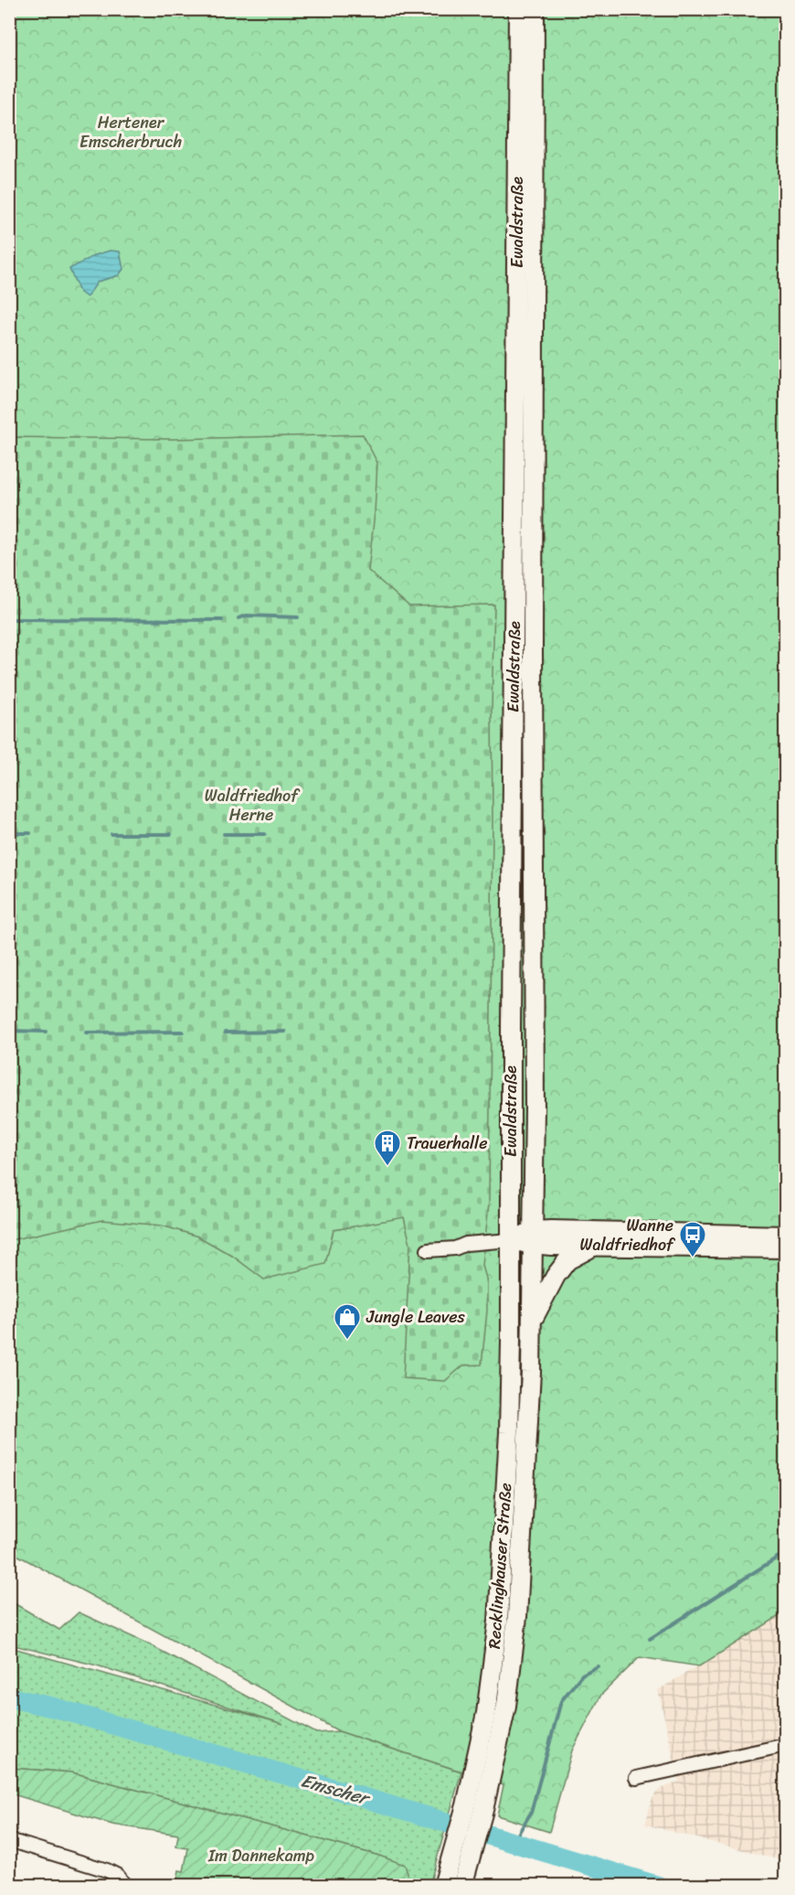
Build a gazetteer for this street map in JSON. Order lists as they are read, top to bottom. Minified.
{"streets":{"main road":["Ewaldstraße","Recklinghauser Straße"]},"crossings":[["Ewaldstraße","Recklinghauser Straße"]],"water":["Emscher"],"parks":["Hertener Emscherbruch","Waldfriedhof Herne","Im Dannekamp"],"places":{"building":["Trauerhalle"],"bus stop":["Wanne Waldfriedhof"],"shop":["Jungle Leaves"]}}
